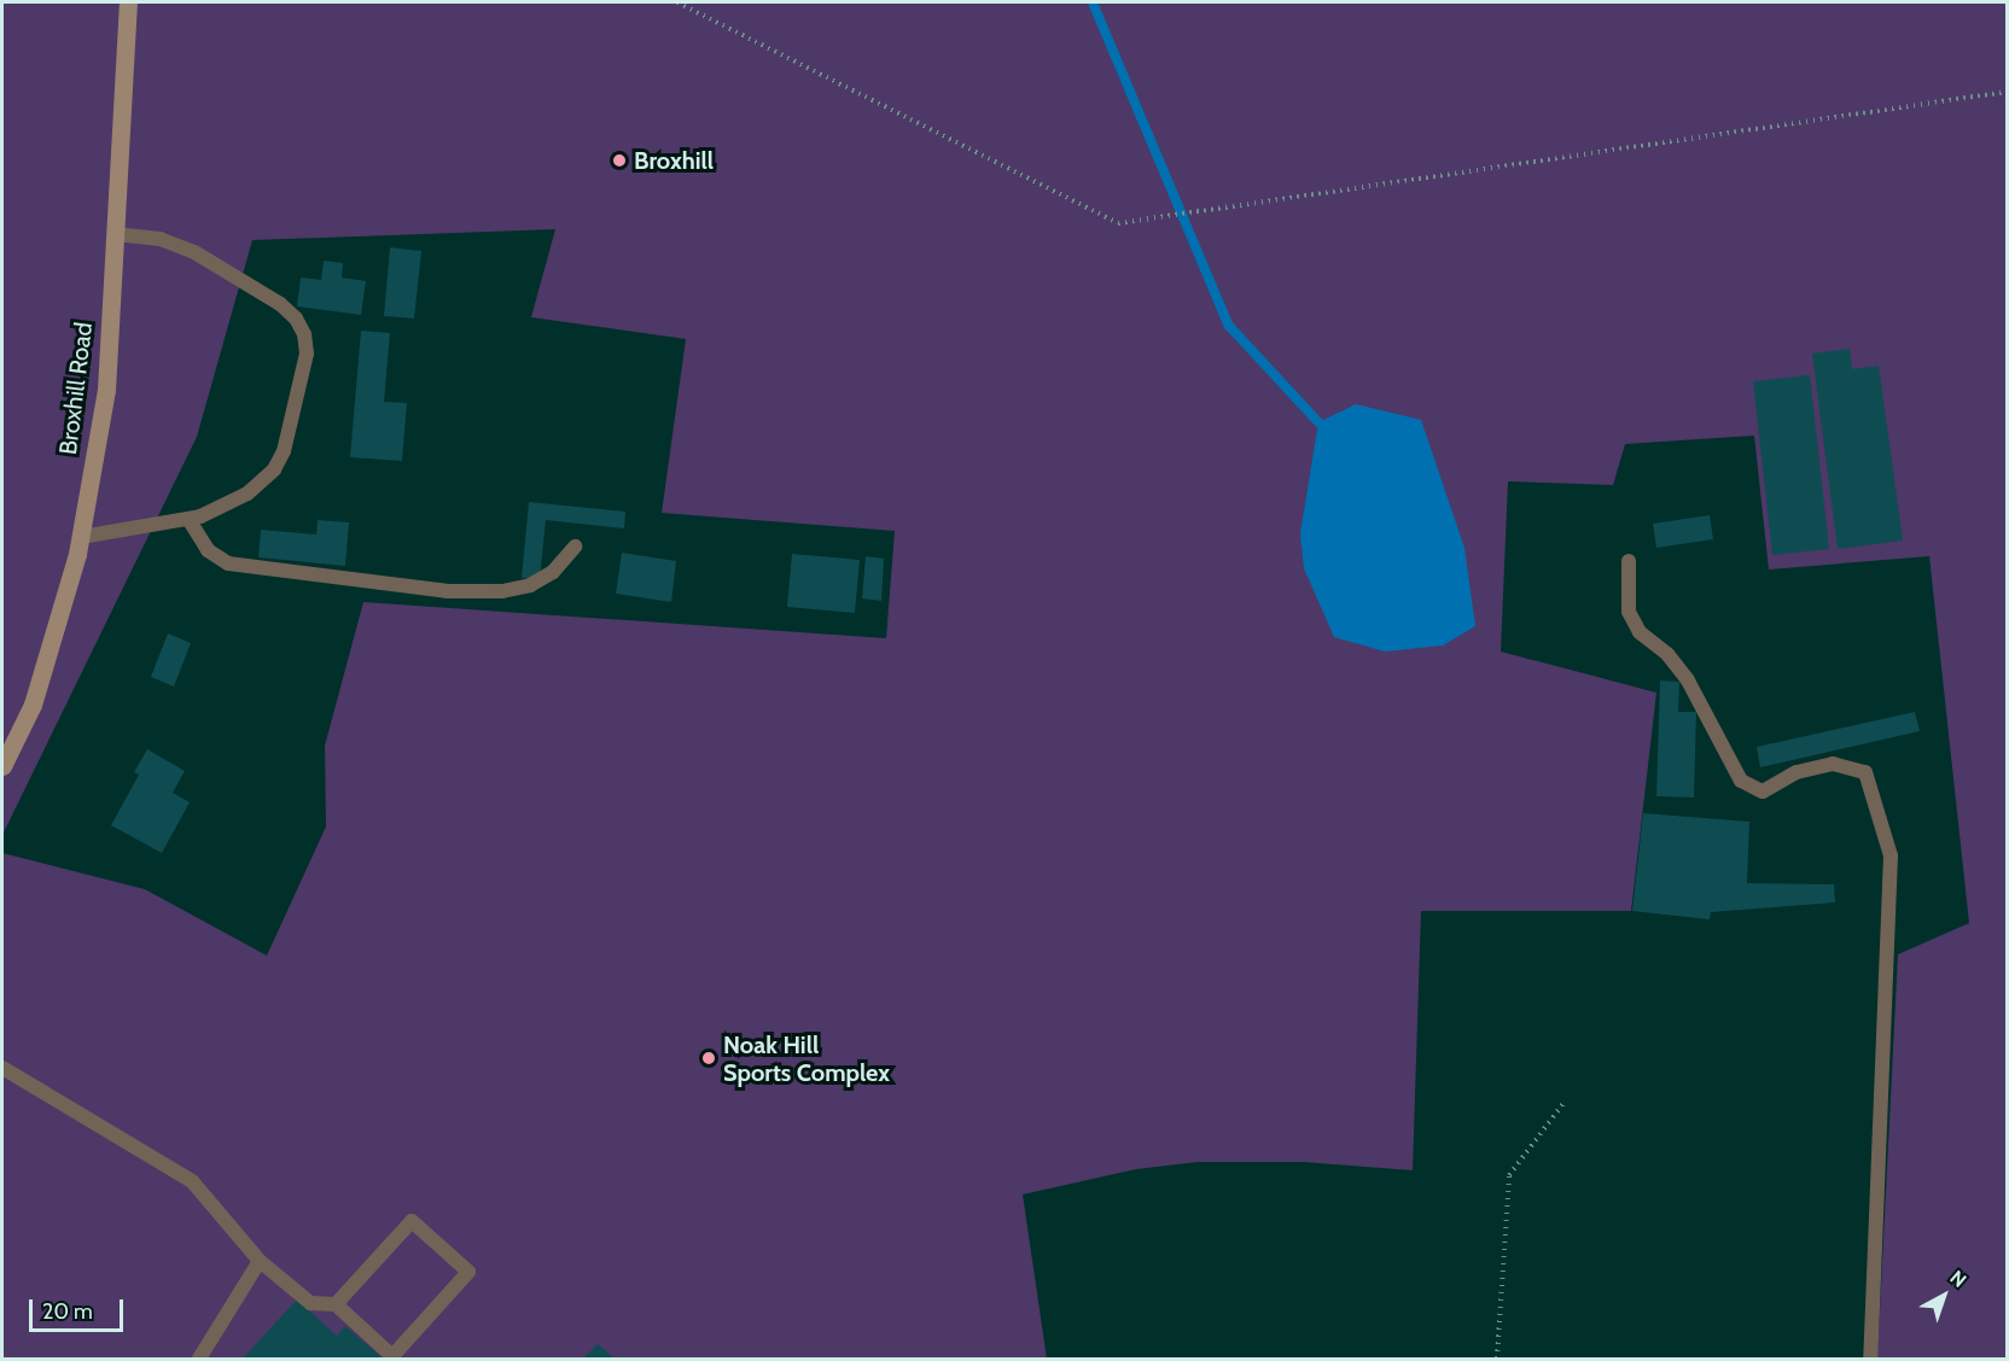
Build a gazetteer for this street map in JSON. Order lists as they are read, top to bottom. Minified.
{"streets":{"street":["Broxhill Road"]},"places":["Broxhill","Noak Hill Sports Complex"],"scale_bar":"20 m","north":"top right"}
